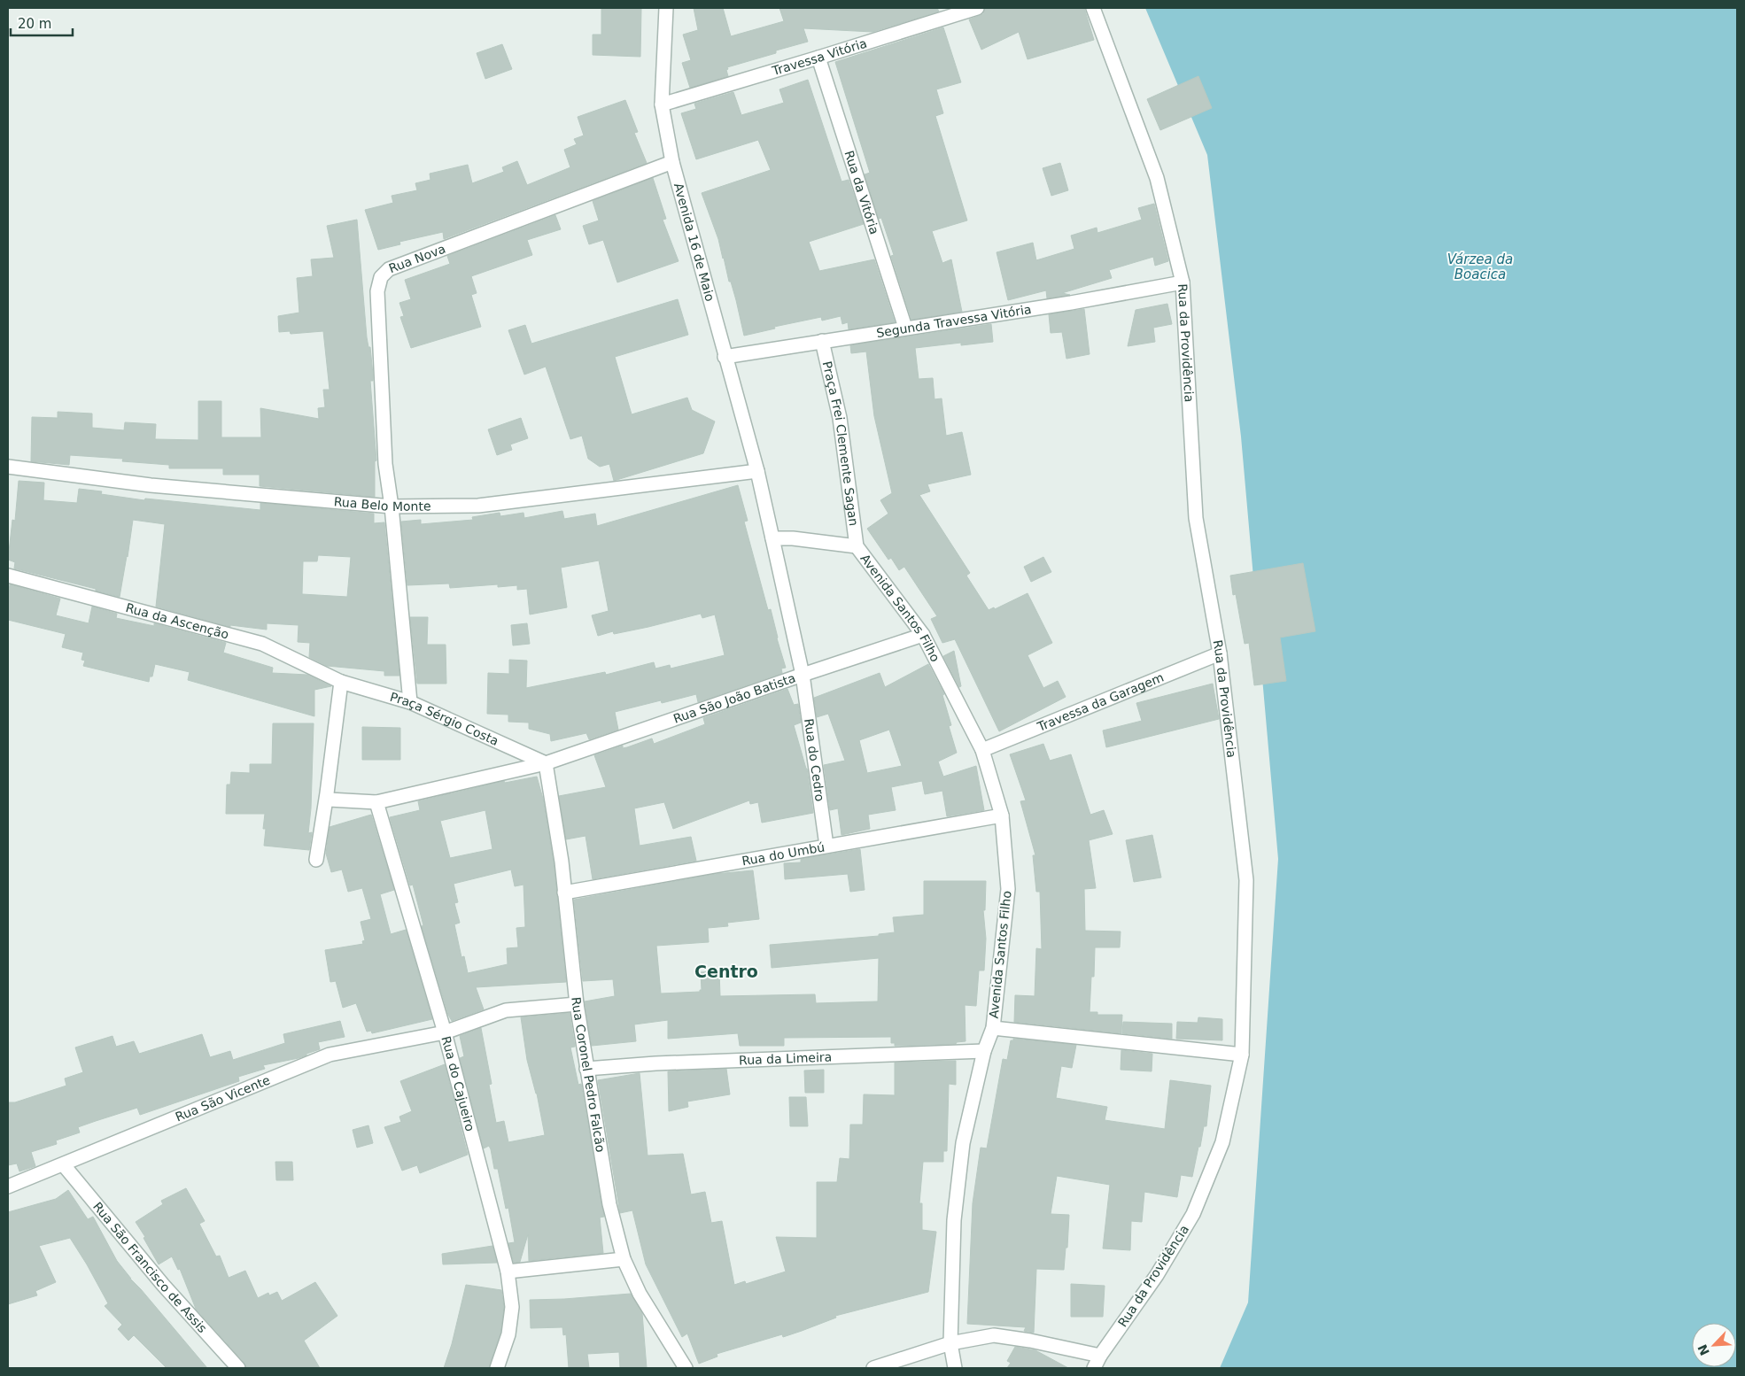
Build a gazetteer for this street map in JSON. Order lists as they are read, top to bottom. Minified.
{"streets":{"street":["Travessa Vitória","Rua da Vitória","Avenida 16 de Maio","Rua Nova","Segunda Travessa Vitória","Rua da Providência","Praça Frei Clemente Sagan","Rua Belo Monte","Avenida Santos Filho","Rua da Ascenção","Rua São João Batista","Travessa da Garagem","Praça Sérgio Costa","Rua do Cedro","Rua do Umbú","Rua da Limeira","Rua Coronel Pedro Falcão","Rua do Cajueiro","Rua São Vicente","Rua São Francisco de Assis"]},"crossings":[["Travessa Vitória","Rua da Vitória"],["Travessa Vitória","Avenida 16 de Maio"],["Rua da Vitória","Segunda Travessa Vitória"],["Avenida 16 de Maio","Rua Nova"],["Avenida 16 de Maio","Segunda Travessa Vitória"],["Avenida 16 de Maio","Rua Belo Monte"],["Avenida 16 de Maio","Rua do Cedro"],["Rua Nova","Rua Belo Monte"],["Rua Nova","Praça Sérgio Costa"],["Segunda Travessa Vitória","Rua da Providência"],["Segunda Travessa Vitória","Praça Frei Clemente Sagan"],["Rua da Providência","Travessa da Garagem"],["Praça Frei Clemente Sagan","Avenida Santos Filho"],["Avenida Santos Filho","Rua São João Batista"],["Avenida Santos Filho","Travessa da Garagem"],["Avenida Santos Filho","Rua do Umbú"],["Avenida Santos Filho","Rua da Limeira"],["Rua da Ascenção","Praça Sérgio Costa"],["Rua São João Batista","Praça Sérgio Costa"],["Rua São João Batista","Rua do Cedro"],["Rua São João Batista","Rua Coronel Pedro Falcão"],["Rua São João Batista","Rua do Cajueiro"],["Praça Sérgio Costa","Rua Coronel Pedro Falcão"],["Rua do Cedro","Rua do Umbú"],["Rua do Umbú","Rua Coronel Pedro Falcão"],["Rua da Limeira","Rua Coronel Pedro Falcão"],["Rua Coronel Pedro Falcão","Rua São Vicente"],["Rua do Cajueiro","Rua São Vicente"],["Rua São Vicente","Rua São Francisco de Assis"]],"districts":["Centro"],"water":["Várzea da Boacica"],"scale_bar":"20 m","north":"bottom left"}
